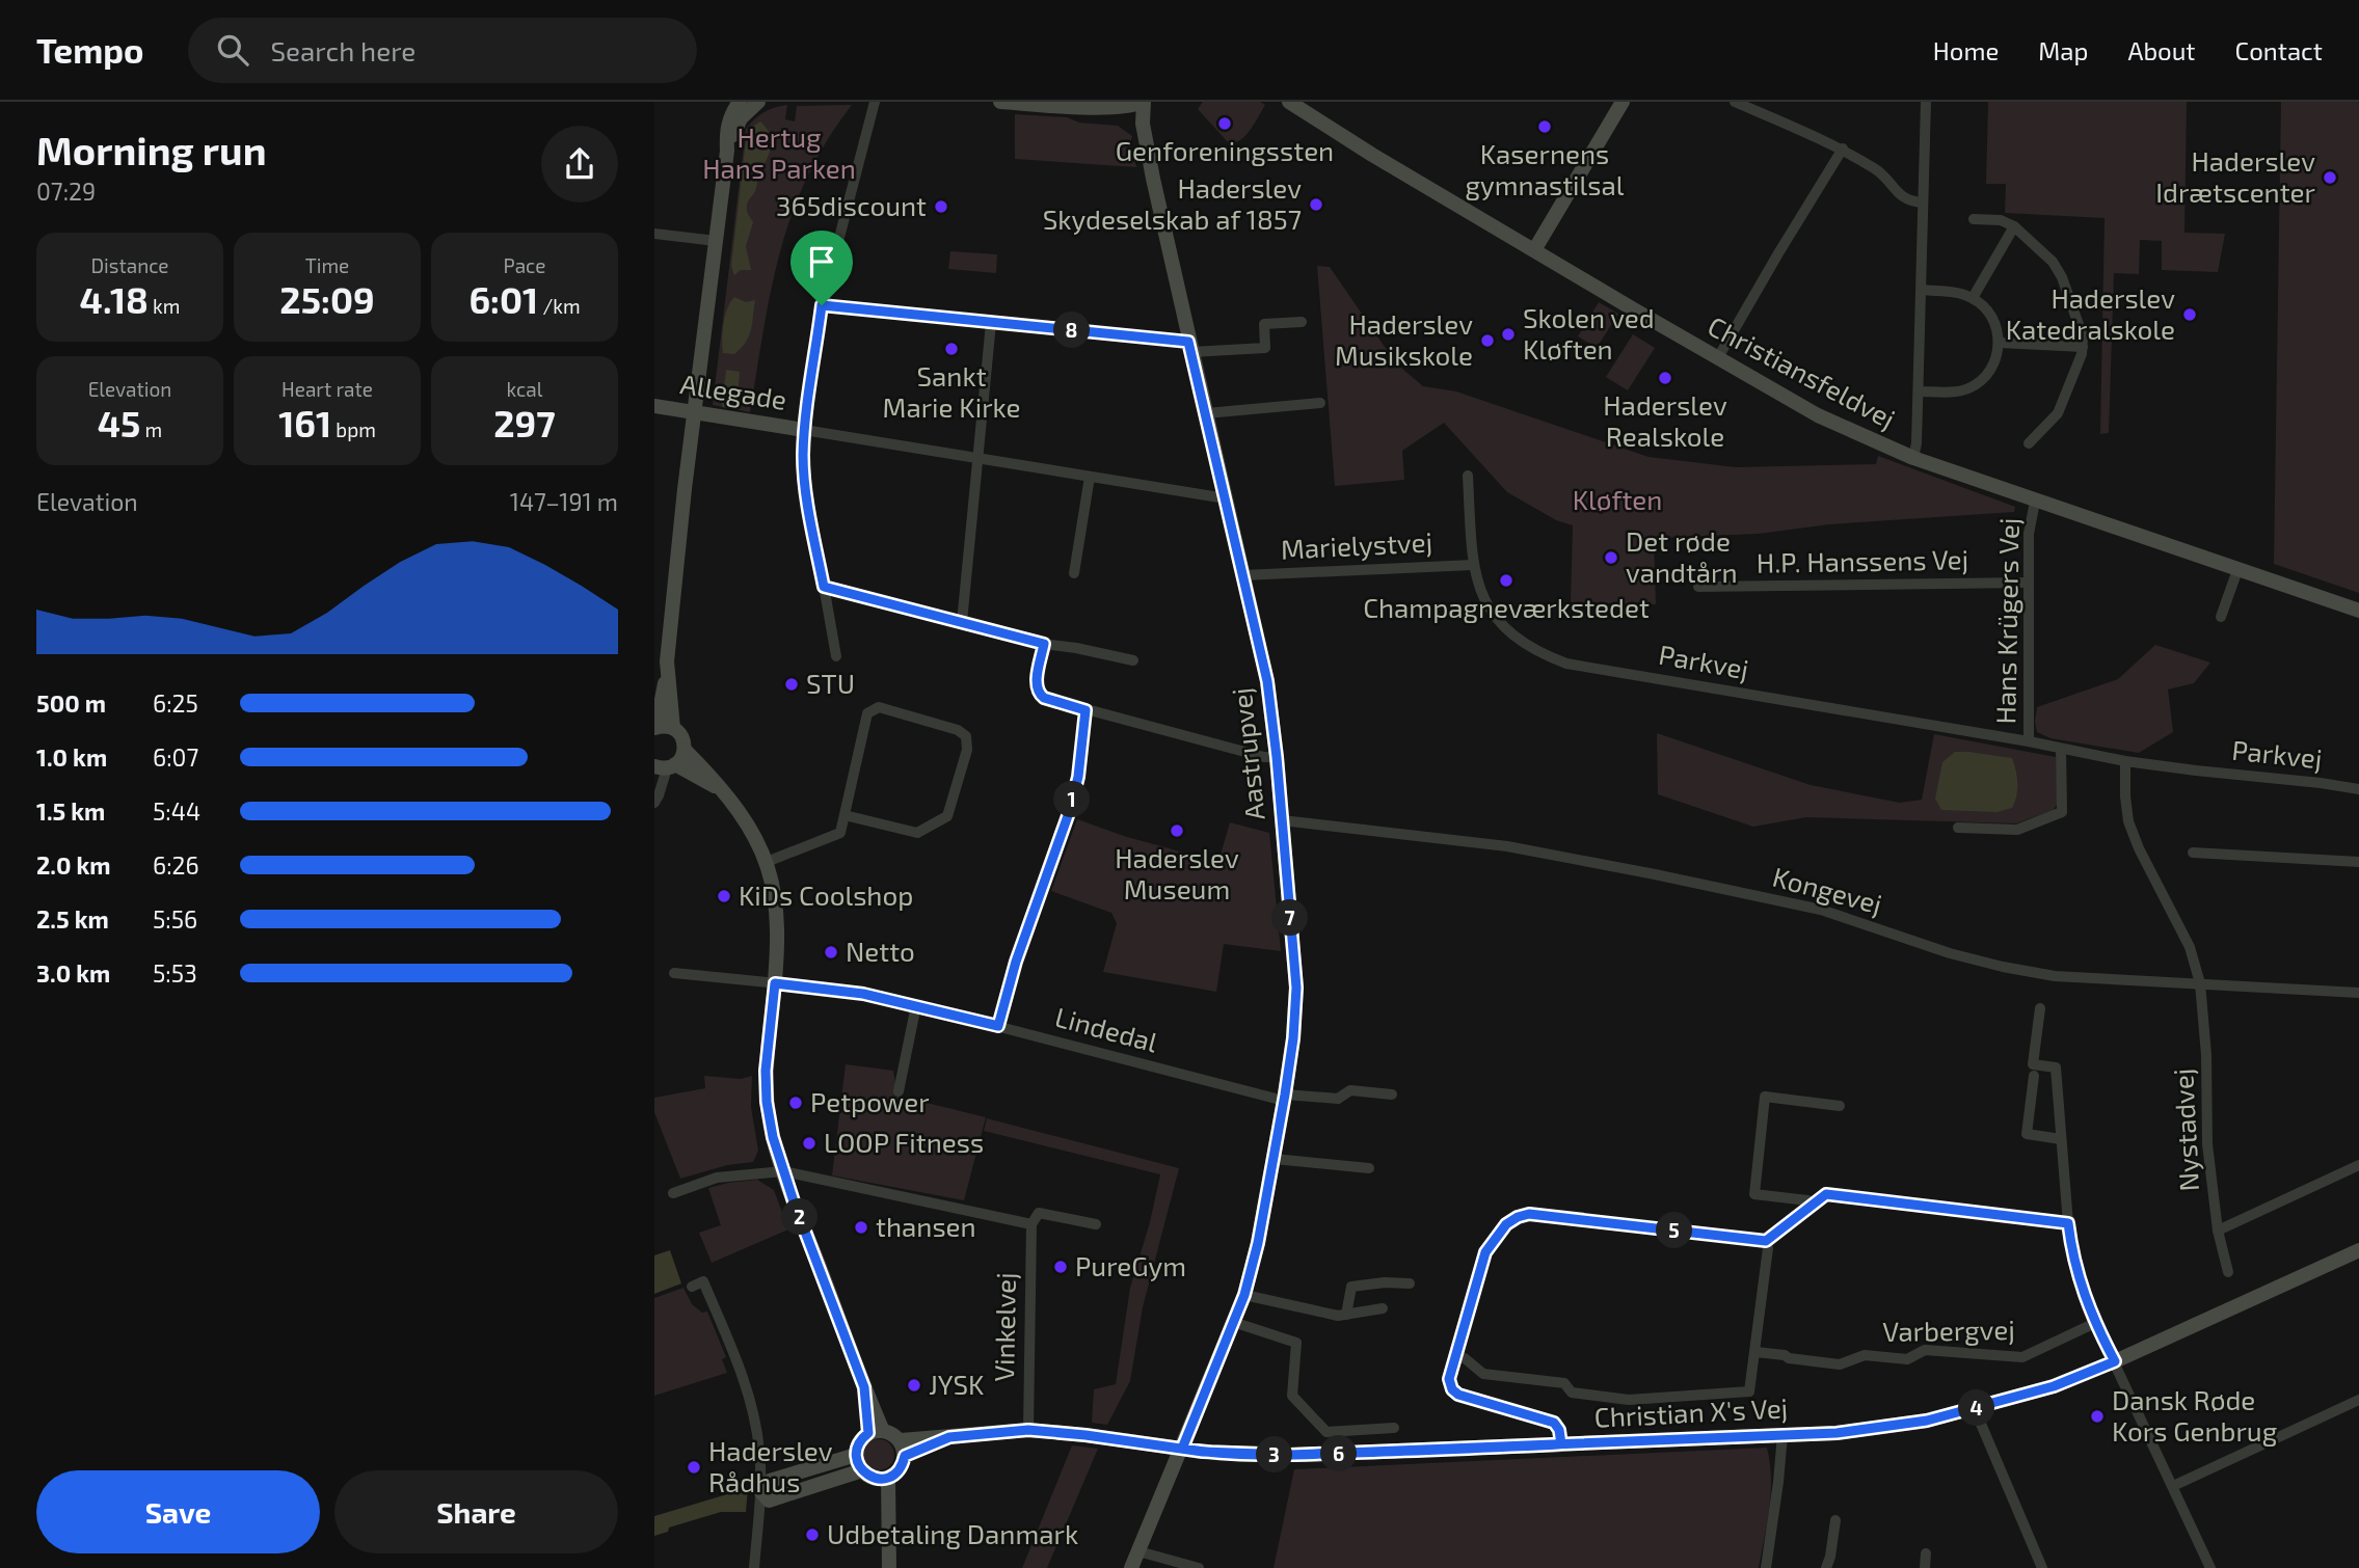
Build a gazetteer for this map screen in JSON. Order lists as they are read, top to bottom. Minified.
{"streets":{"street":["Christiansfeldvej","Allegade","Marielystvej","H.P. Hanssens Vej","Hans Krügers Vej","Parkvej","Aastrupvej","Kongevej","Lindedal","Nystadvej","Vinkelvej","Varbergvej","Christian X's Vej"]},"crossings":[["Christiansfeldvej","Hans Krügers Vej"],["Marielystvej","Parkvej"],["Marielystvej","Aastrupvej"],["H.P. Hanssens Vej","Hans Krügers Vej"],["Hans Krügers Vej","Parkvej"],["Parkvej","Nystadvej"],["Aastrupvej","Kongevej"],["Aastrupvej","Lindedal"],["Aastrupvej","Christian X's Vej"],["Kongevej","Nystadvej"],["Vinkelvej","Christian X's Vej"]],"parks":["Hertug Hans Parken","Kløften"],"places":["Genforeningssten","Kasernens gymnastilsal","Haderslev Idrætscenter","Haderslev Skydeselskab af 1857","365discount","Haderslev Katedralskole","Skolen ved Kløften","Haderslev Musikskole","Sankt Marie Kirke","Haderslev Realskole","Det røde vandtårn","Champagneværkstedet","STU","Haderslev Museum","KiDs Coolshop","Netto","Petpower","LOOP Fitness","thansen","PureGym","JYSK","Dansk Røde Kors Genbrug","Haderslev Rådhus","Udbetaling Danmark"],"page":{"header":"Tempo","search":"Search here","nav":["Home","Map","About","Contact"],"heading":["Morning run","07:29"],"stats":[["Distance","4.18 km"],["Time","25:09"],["Pace","6:01 /km"],["Elevation","45 m"],["Heart rate","161 bpm"],["kcal","297"]],"pins":["8","1","7","2","5","4","6","3"],"chart":["Elevation","147–191 m"],"list":[{"name":"500 m","note":"6:25"},{"name":"1.0 km","note":"6:07"},{"name":"1.5 km","note":"5:44"},{"name":"2.0 km","note":"6:26"},{"name":"2.5 km","note":"5:56"},{"name":"3.0 km","note":"5:53"}],"buttons":["Save","Share"]}}
